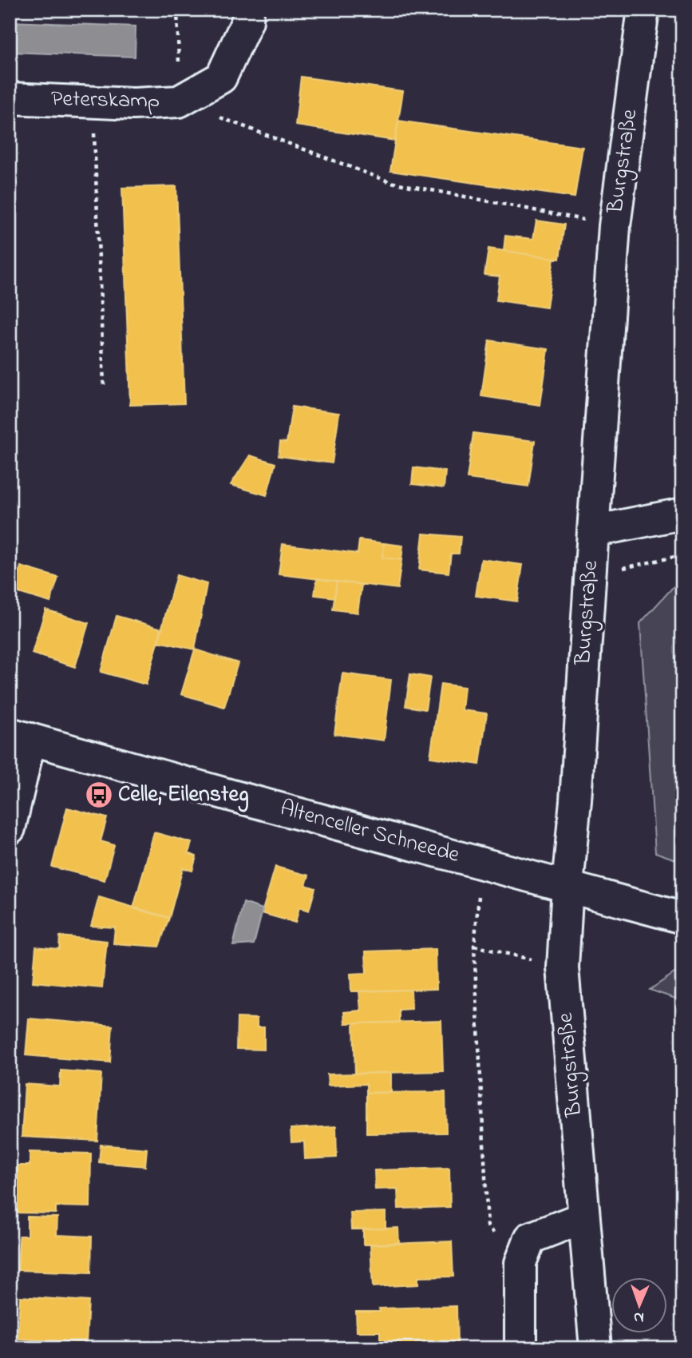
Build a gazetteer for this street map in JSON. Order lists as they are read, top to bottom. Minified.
{"streets":{"street":["Peterskamp","Burgstraße","Altenceller Schneede"]},"crossings":[["Burgstraße","Altenceller Schneede"]],"places":{"bus stop":["Celle, Eilensteg"]},"north":"bottom"}
